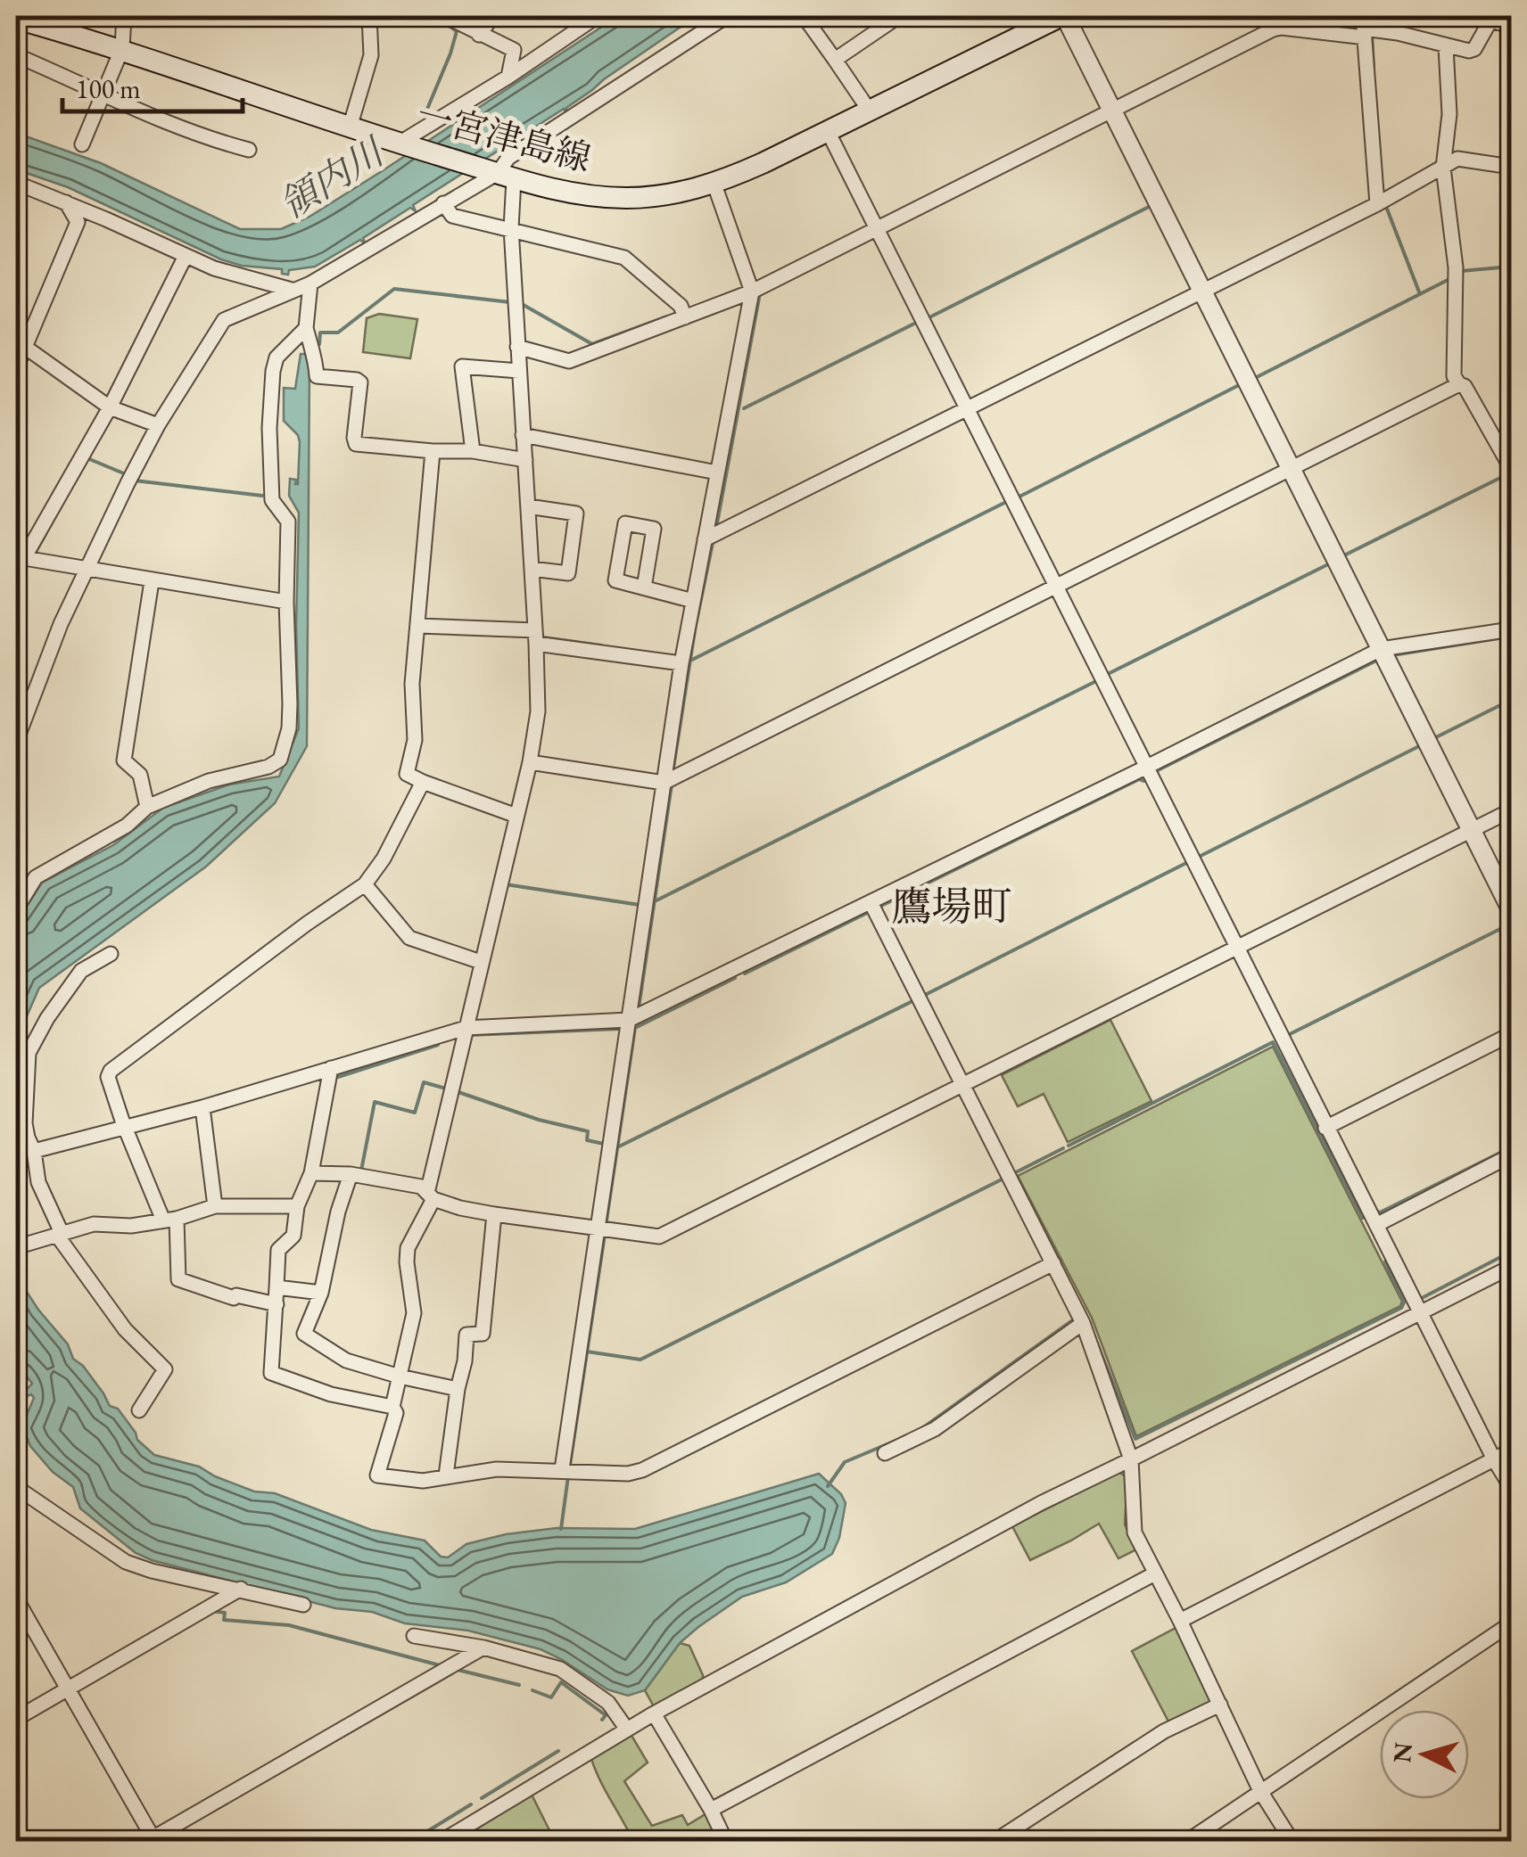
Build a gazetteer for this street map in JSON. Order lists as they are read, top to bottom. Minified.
{"streets":{"main road":["一宮津島線"]},"districts":["鷹場町"],"water":["領内川"],"scale_bar":"100 m","north":"left"}
